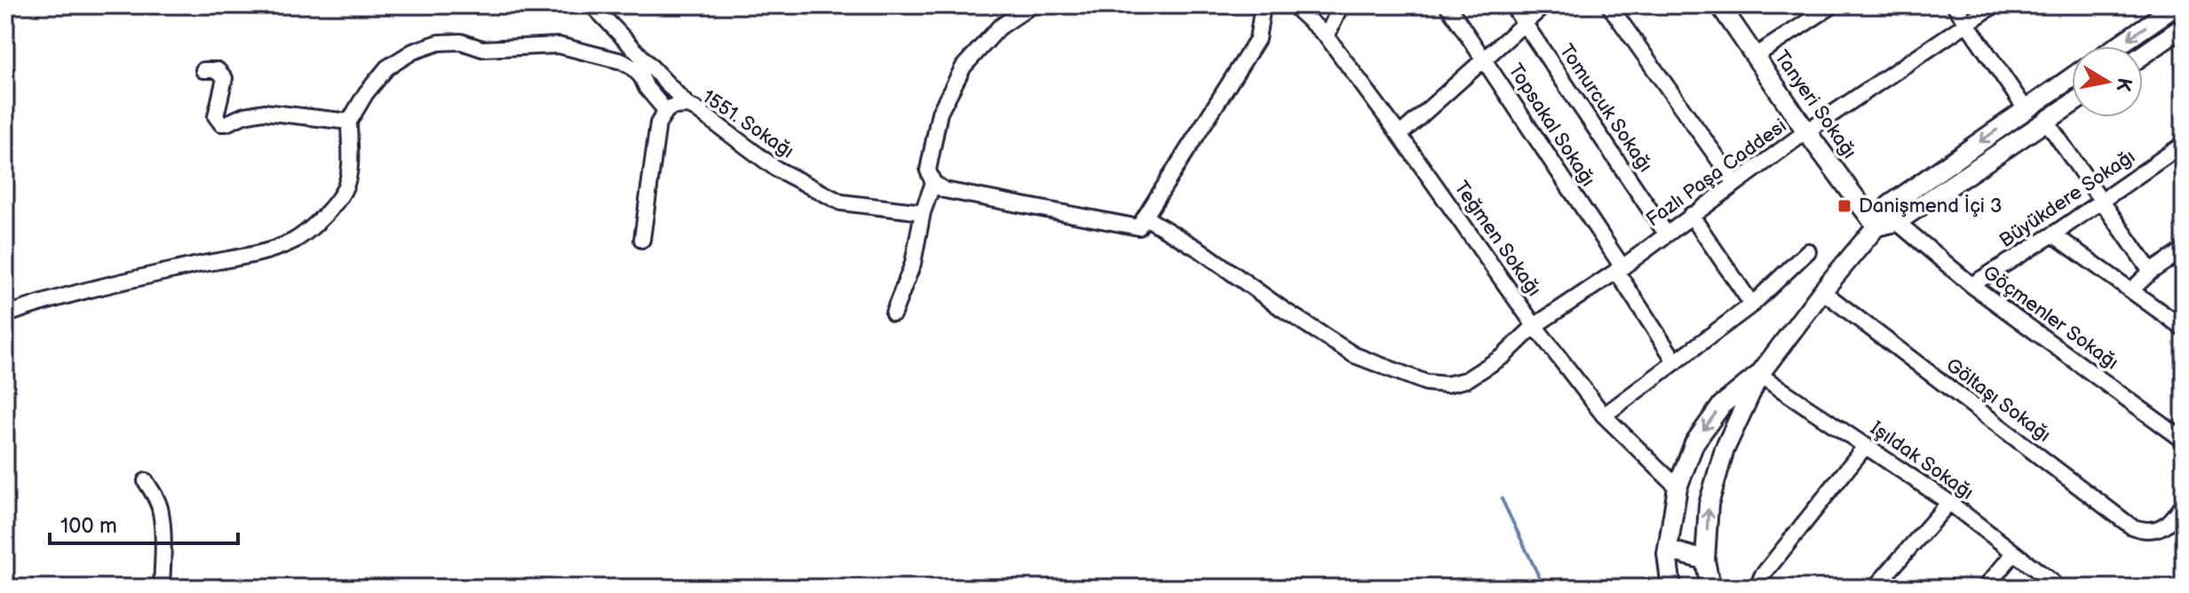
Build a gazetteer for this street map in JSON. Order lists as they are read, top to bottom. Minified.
{"streets":{"street":["Tanyeri Sokağı","Tomurcuk Sokağı","1551. Sokağı","Topsakal Sokağı","Fazlı Paşa Caddesi","Büyükdere Sokağı","Teğmen Sokağı","Göçmenler Sokağı","Göltaşı Sokağı","Işıldak Sokağı"]},"crossings":[["Tanyeri Sokağı","Fazlı Paşa Caddesi"],["Tomurcuk Sokağı","Fazlı Paşa Caddesi"],["Topsakal Sokağı","Fazlı Paşa Caddesi"],["Fazlı Paşa Caddesi","Teğmen Sokağı"],["Büyükdere Sokağı","Göçmenler Sokağı"]],"places":{"transit":["Danişmend İçi 3"]},"scale_bar":"100 m","north":"right"}
